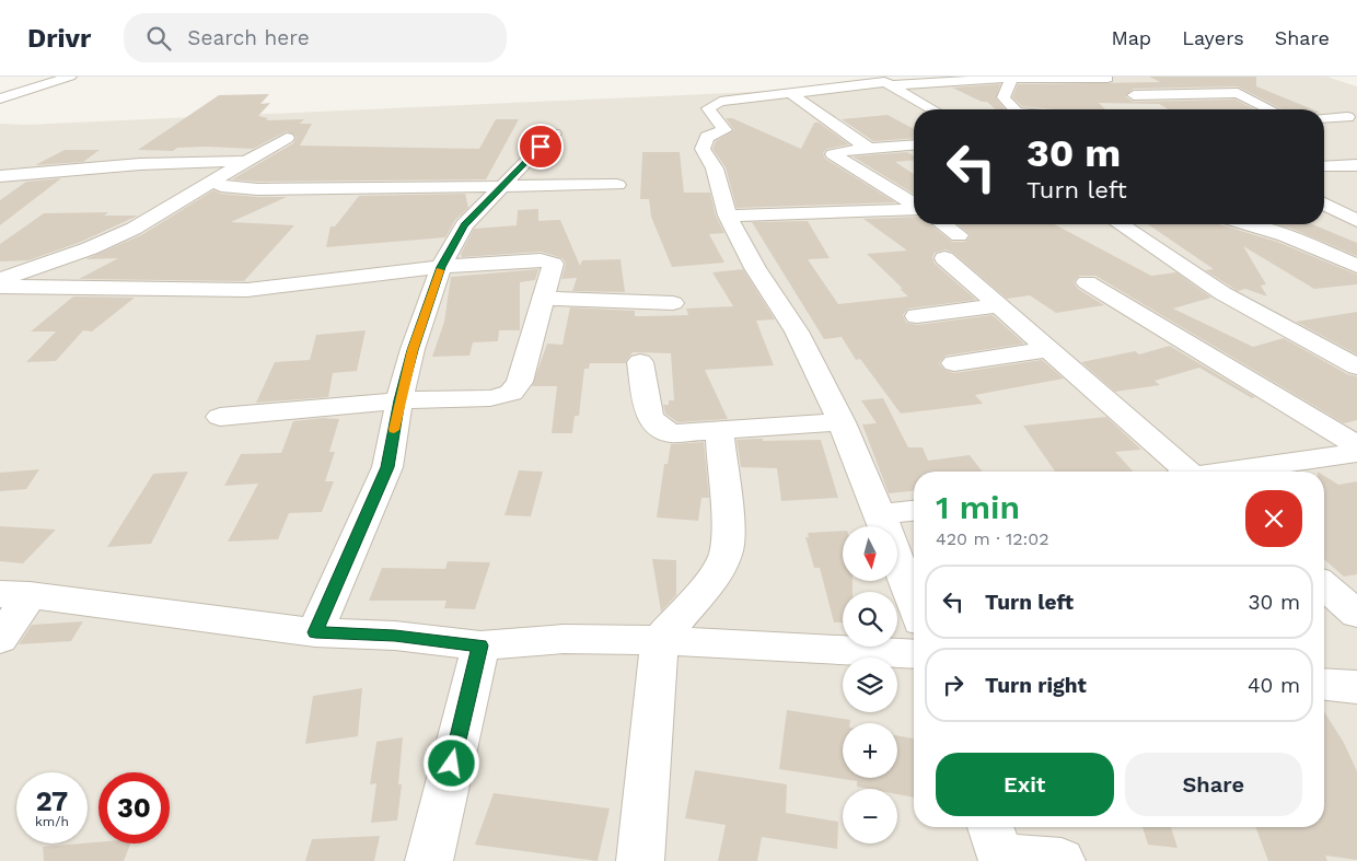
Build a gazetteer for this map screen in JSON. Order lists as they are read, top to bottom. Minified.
{"north":"bottom","page":{"header":"Drivr","search":"Search here","nav":["Map","Layers","Share"],"turn":["30 m","Turn left"],"heading":["1 min","420 m · 12:02"],"map_buttons":["+","−"],"list":[{"name":"Turn left","value":"30 m"},{"name":"Turn right","value":"40 m"}],"buttons":["Exit","Share"],"speed":"27 km/h","limit":"30"}}
